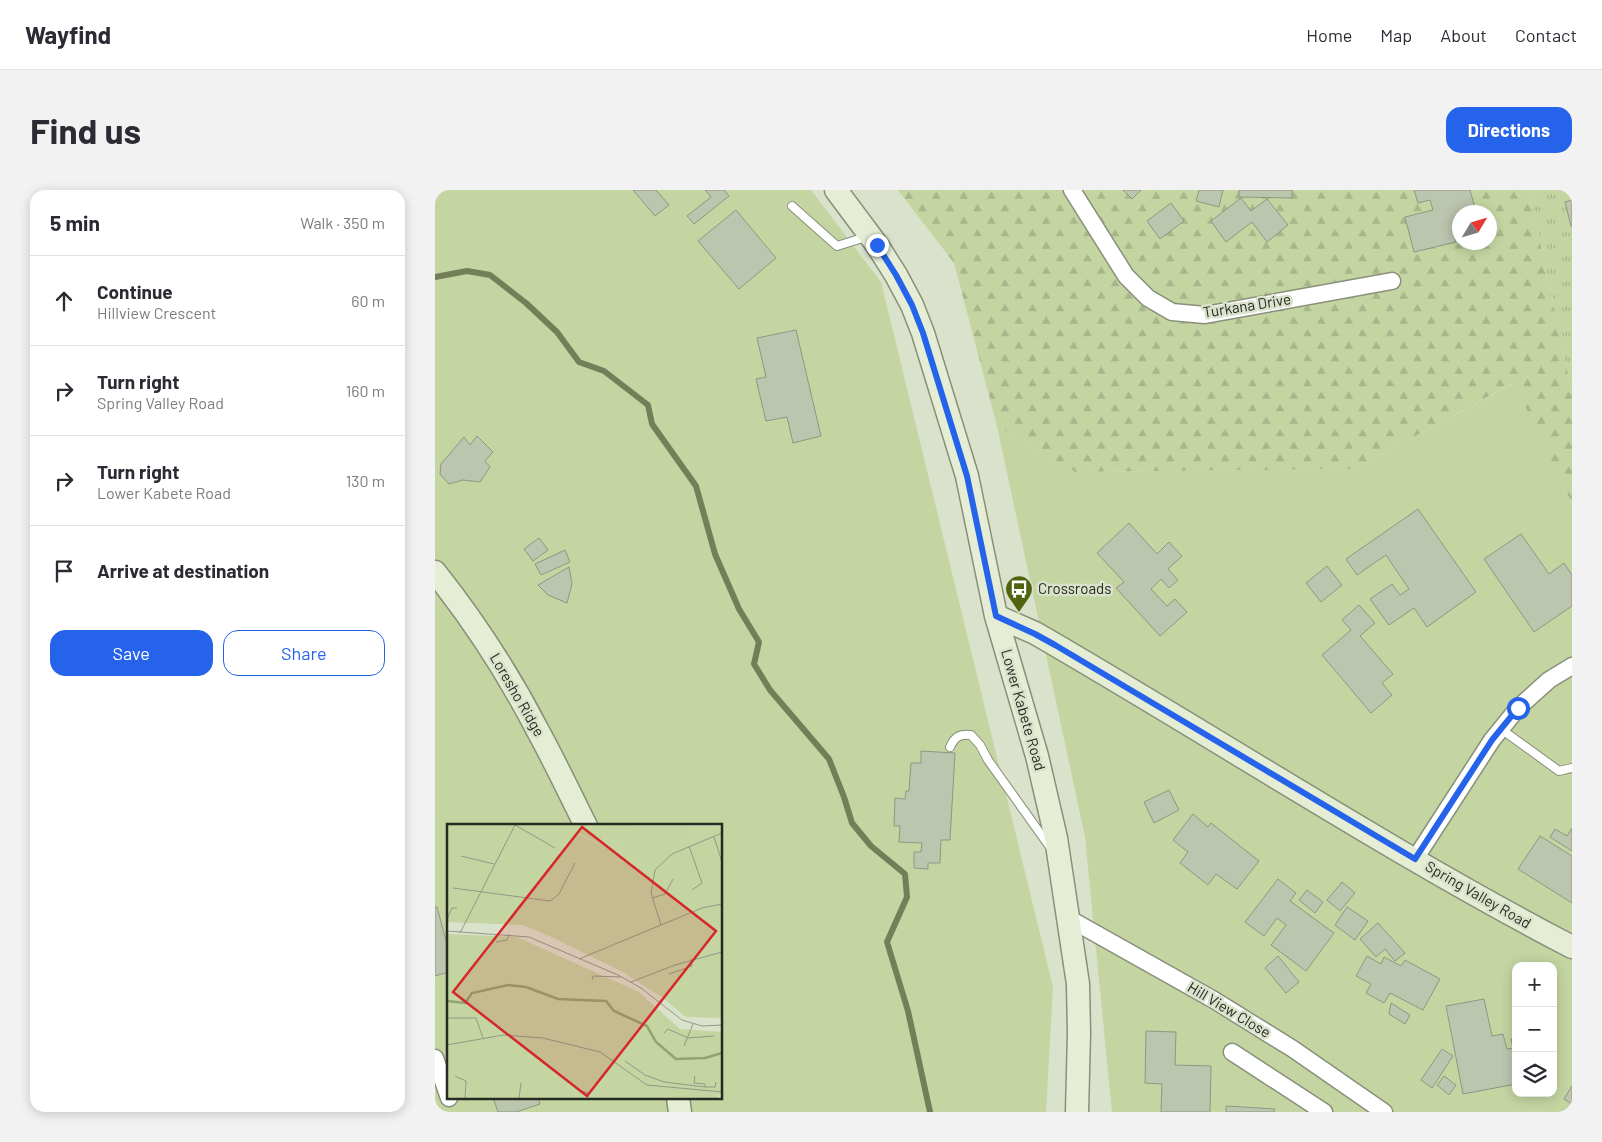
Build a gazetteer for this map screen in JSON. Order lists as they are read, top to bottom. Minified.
{"streets":{"street":["Turkana Drive","Loresho Ridge","Lower Kabete Road","Spring Valley Road","Hill View Close"]},"crossings":[["Lower Kabete Road","Spring Valley Road"],["Lower Kabete Road","Hill View Close"]],"places":{"bus stop":["Crossroads"]},"north":"top right","page":{"header":"Wayfind","nav":["Home","Map","About","Contact"],"buttons":["Directions",["Save","Share"]],"title":"Find us","heading":["5 min","Walk · 350 m"],"list":[["Continue","Hillview Crescent","60 m"],["Turn right","Spring Valley Road","160 m"],["Turn right","Lower Kabete Road","130 m"],"Arrive at destination"],"map_buttons":["+","−"]}}
